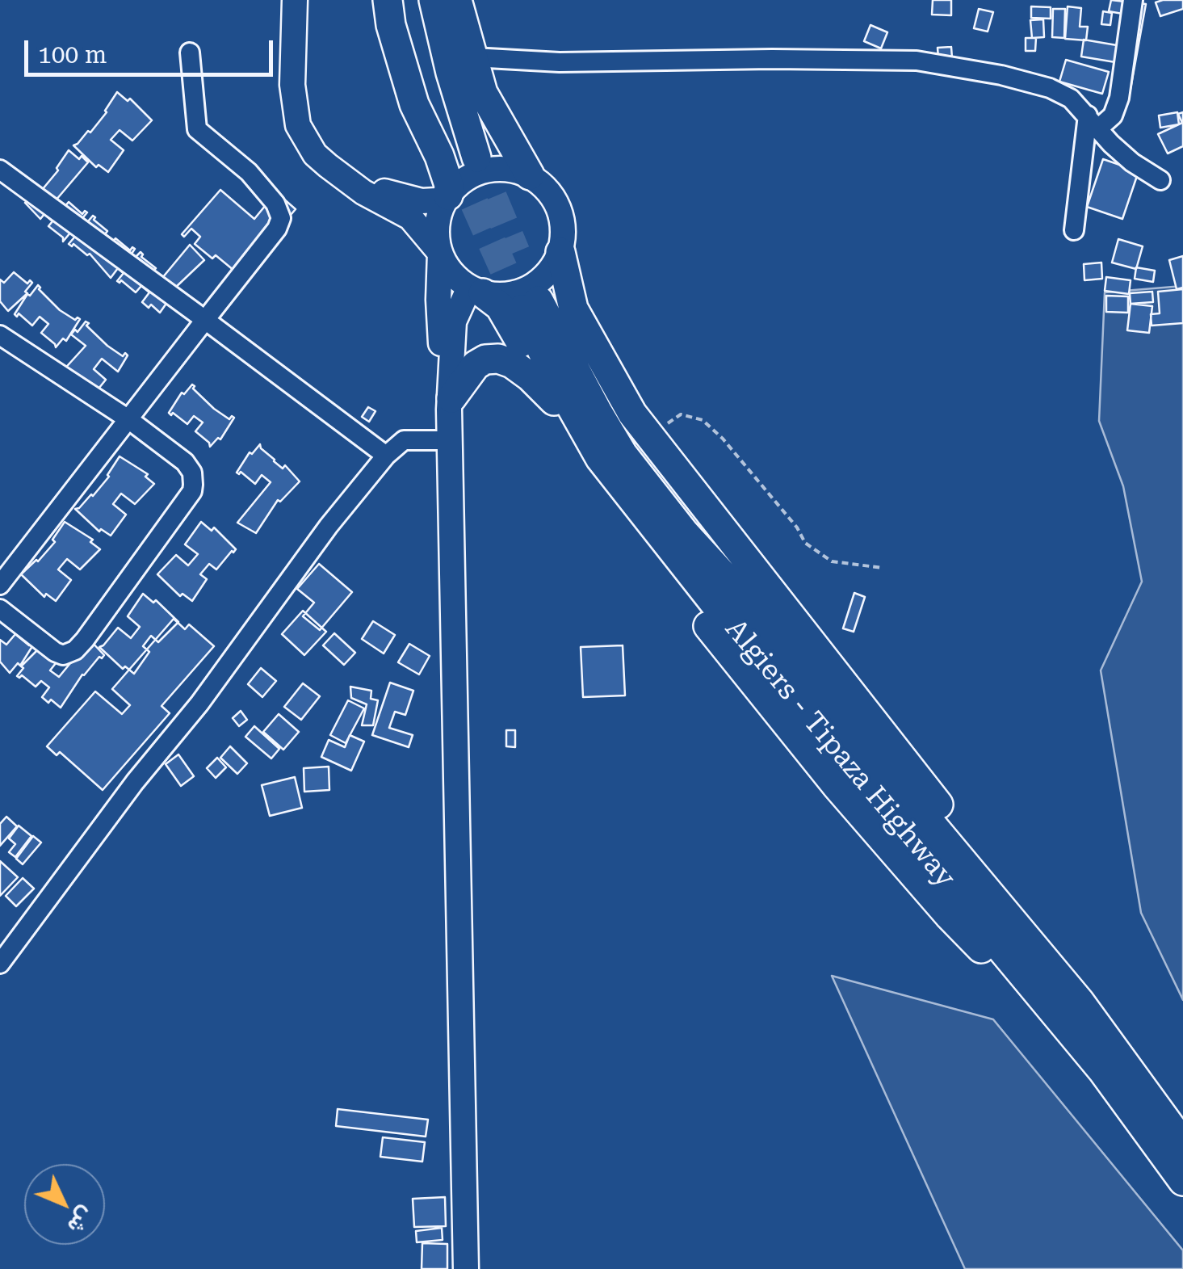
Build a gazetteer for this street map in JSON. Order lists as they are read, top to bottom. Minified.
{"streets":{"highway":["Algiers - Tipaza Highway"]},"scale_bar":"100 m","north":"bottom right"}
